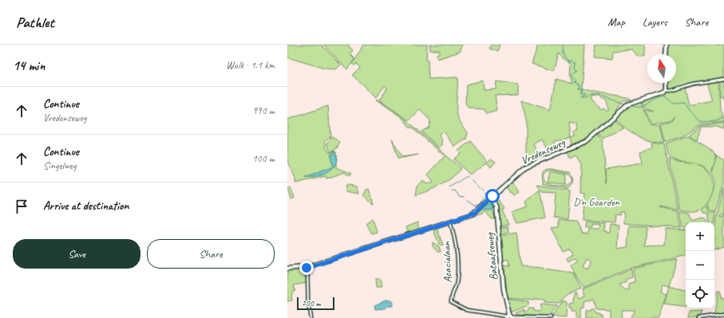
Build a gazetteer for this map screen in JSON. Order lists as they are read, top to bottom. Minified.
{"streets":{"main road":["Vredenseweg","Bataafseweg"],"street":["Acacialaan"]},"crossings":[["Vredenseweg","Bataafseweg"],["Vredenseweg","Acacialaan"],["Bataafseweg","Acacialaan"]],"parks":["D'n Goarden"],"scale_bar":"200 m","north":"top","page":{"header":"Pathlet","nav":["Map","Layers","Share"],"heading":["14 min","Walk · 1.1 km"],"list":[["Continue","Vredenseweg","990 m"],["Continue","Singelweg","100 m"],"Arrive at destination"],"map_buttons":["+","−"],"buttons":["Save","Share"],"scale":"200 m"}}
